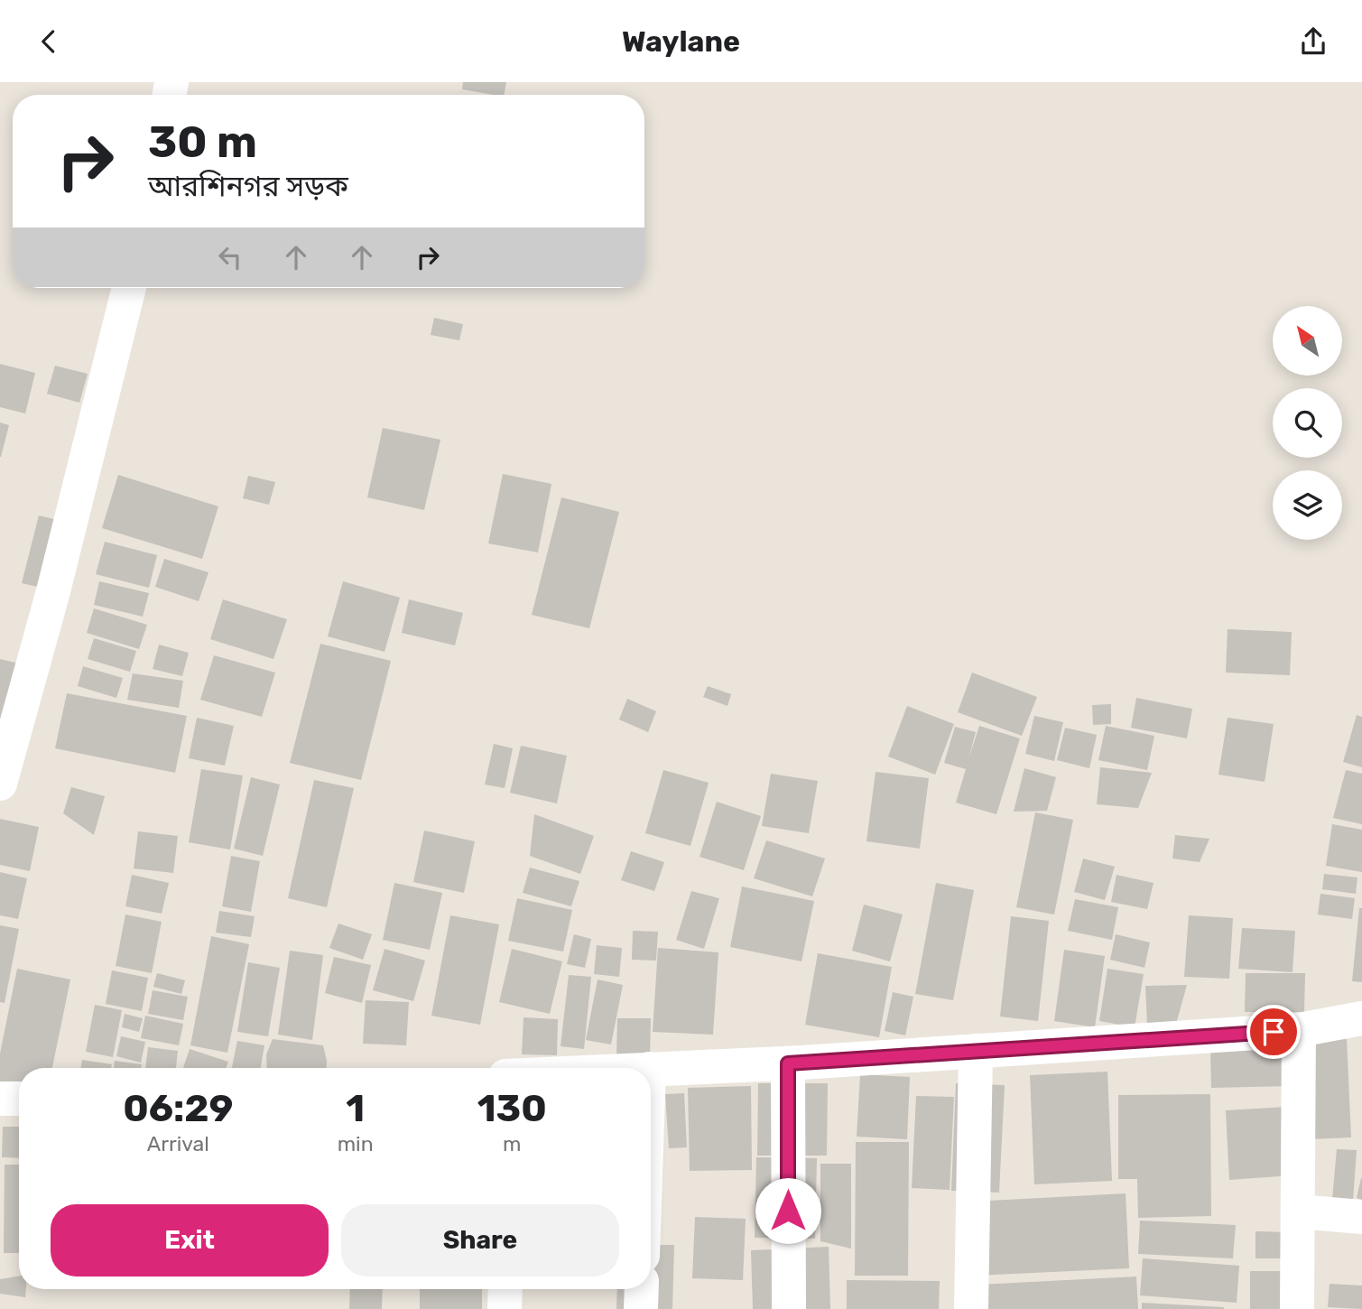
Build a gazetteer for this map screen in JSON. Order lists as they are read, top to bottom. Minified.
{"north":"top left","page":{"header":"Waylane","turn":["30 m","আরশিনগর সড়ক"],"eta":["06:29","Arrival","1","min","130","m"],"buttons":["Exit","Share"]}}
